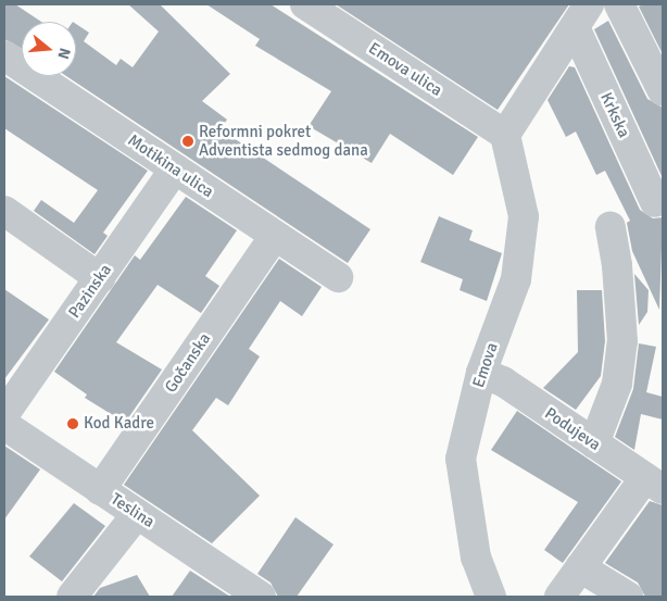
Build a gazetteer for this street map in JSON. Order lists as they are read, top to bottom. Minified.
{"streets":{"street":["Emova ulica","Krkska","Motikina ulica","Pazinska","Gočanska","Emova","Podujeva","Teslina"]},"crossings":[["Emova ulica","Emova"],["Motikina ulica","Pazinska"],["Motikina ulica","Gočanska"],["Gočanska","Teslina"],["Emova","Podujeva"]],"places":["Reformni pokret Adventista sedmog dana","Kod Kadre"],"north":"right"}
